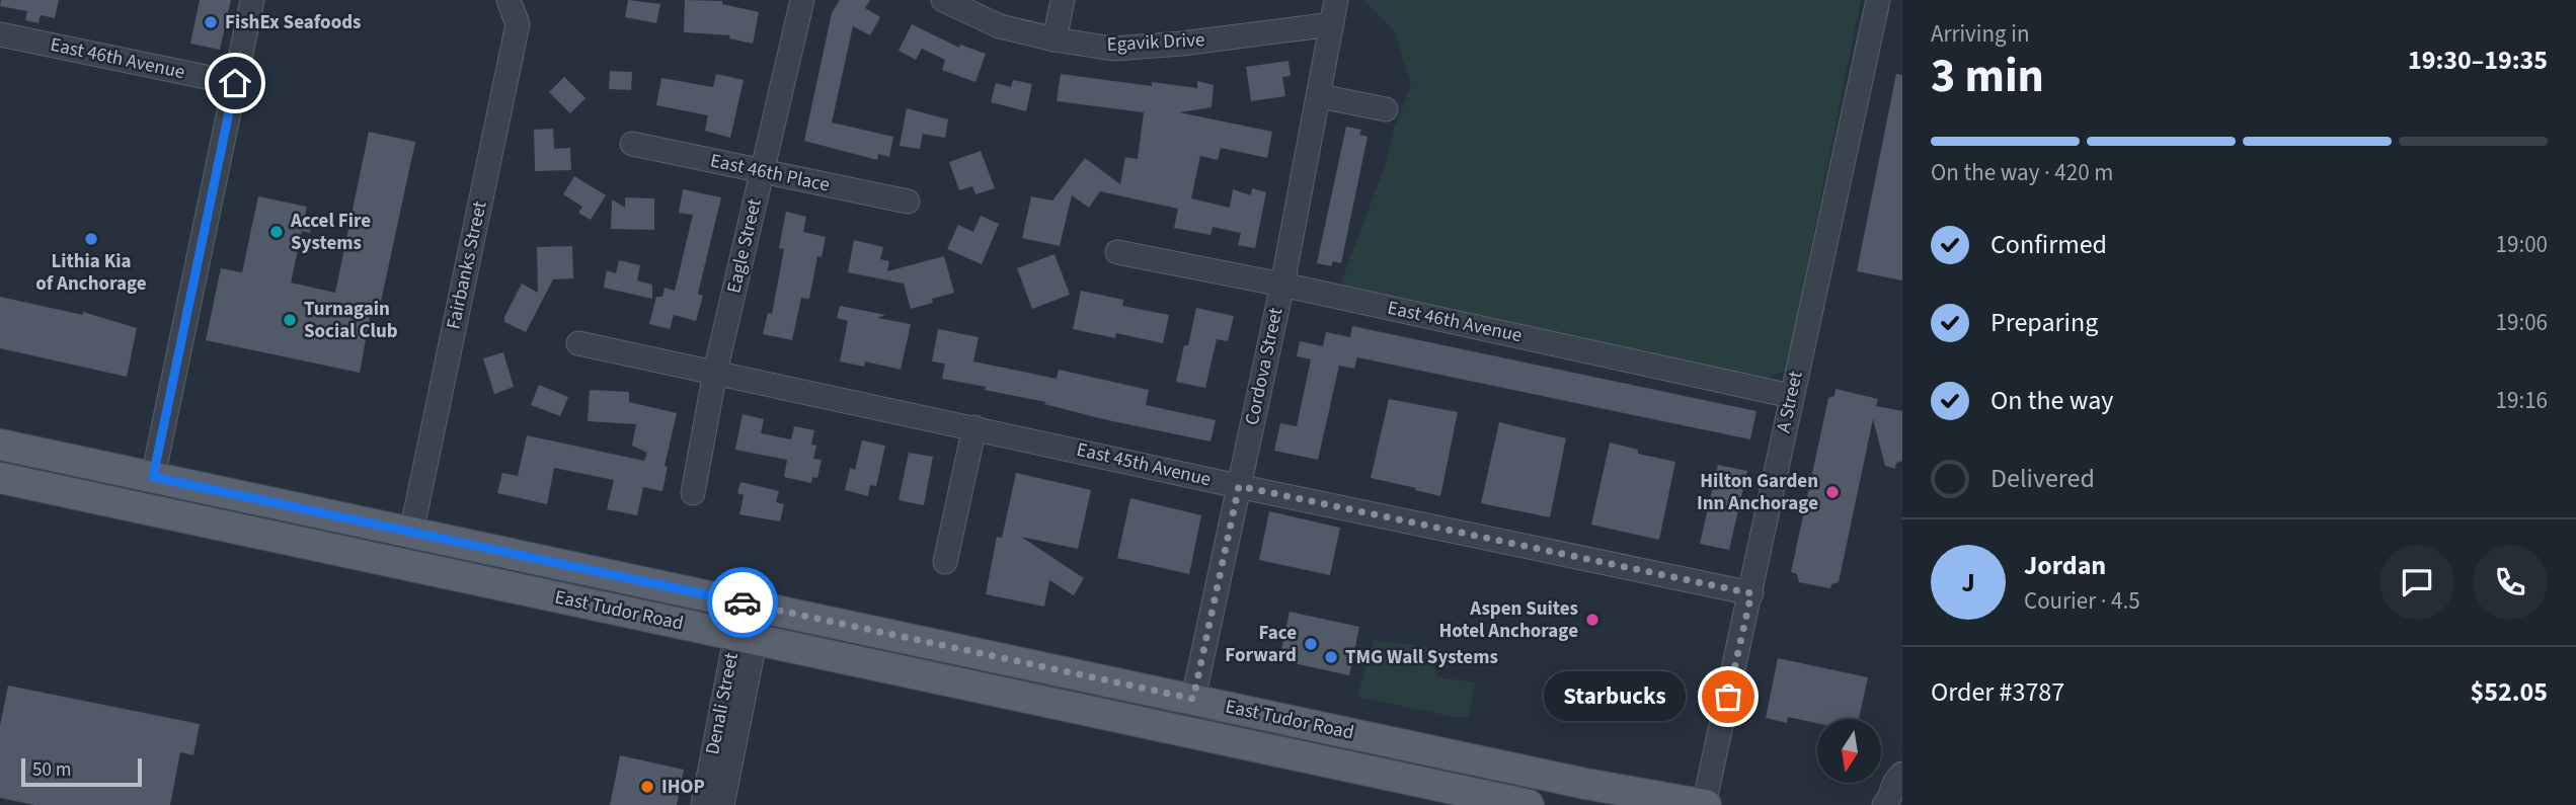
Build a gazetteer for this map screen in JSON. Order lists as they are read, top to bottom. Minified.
{"streets":{"main road":["East Tudor Road"],"street":["Egavik Drive","East 46th Avenue","East 46th Place","Eagle Street","Fairbanks Street","Cordova Street","A Street","East 45th Avenue","Denali Street"]},"crossings":[["Egavik Drive","Cordova Street"],["East 46th Avenue","Cordova Street"],["East 46th Avenue","A Street"],["East 46th Place","Eagle Street"],["Eagle Street","East 45th Avenue"],["Fairbanks Street","East Tudor Road"],["Cordova Street","East 45th Avenue"],["Cordova Street","East Tudor Road"],["A Street","East 45th Avenue"],["A Street","East Tudor Road"],["East Tudor Road","Denali Street"]],"places":["FishEx Seafoods","Accel Fire Systems","Lithia Kia of Anchorage","Turnagain Social Club","Hilton Garden Inn Anchorage","Aspen Suites Hotel Anchorage","Face Forward","TMG Wall Systems","Starbucks","IHOP"],"scale_bar":"50 m","north":"bottom","page":{"heading":["3 min","Arriving in","19:30–19:35"],"panel":["Jordan","Courier · 4.5","Order #3787","$52.05"],"bar":"On the way · 420 m","list":[["Confirmed","19:00"],["Preparing","19:06"],["On the way","19:16"],"Delivered"],"round":"J","bubble":"Starbucks","scale":"50 m"}}
